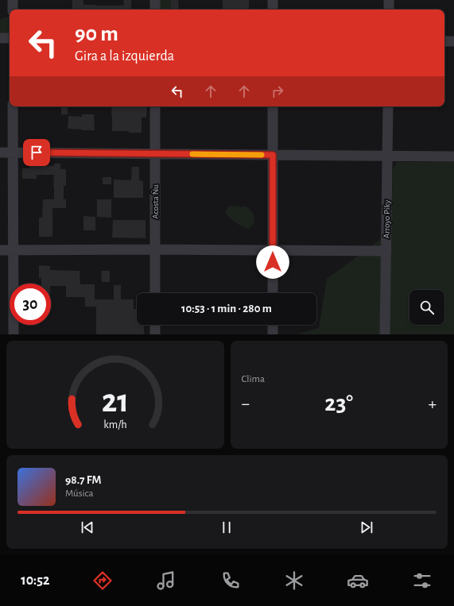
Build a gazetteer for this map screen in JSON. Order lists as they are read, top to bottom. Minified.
{"streets":{"street":["Acosta Ñu","Arroyo Piky"]},"page":{"turn":["90 m","Gira a la izquierda"],"limit":"30","trip":"10:53 · 1 min · 280 m","tile":"Clima","heat":["−","23°","+"],"song":["98.7 FM","Música"],"tabs":"10:52","gauge":["21","km/h"]}}
